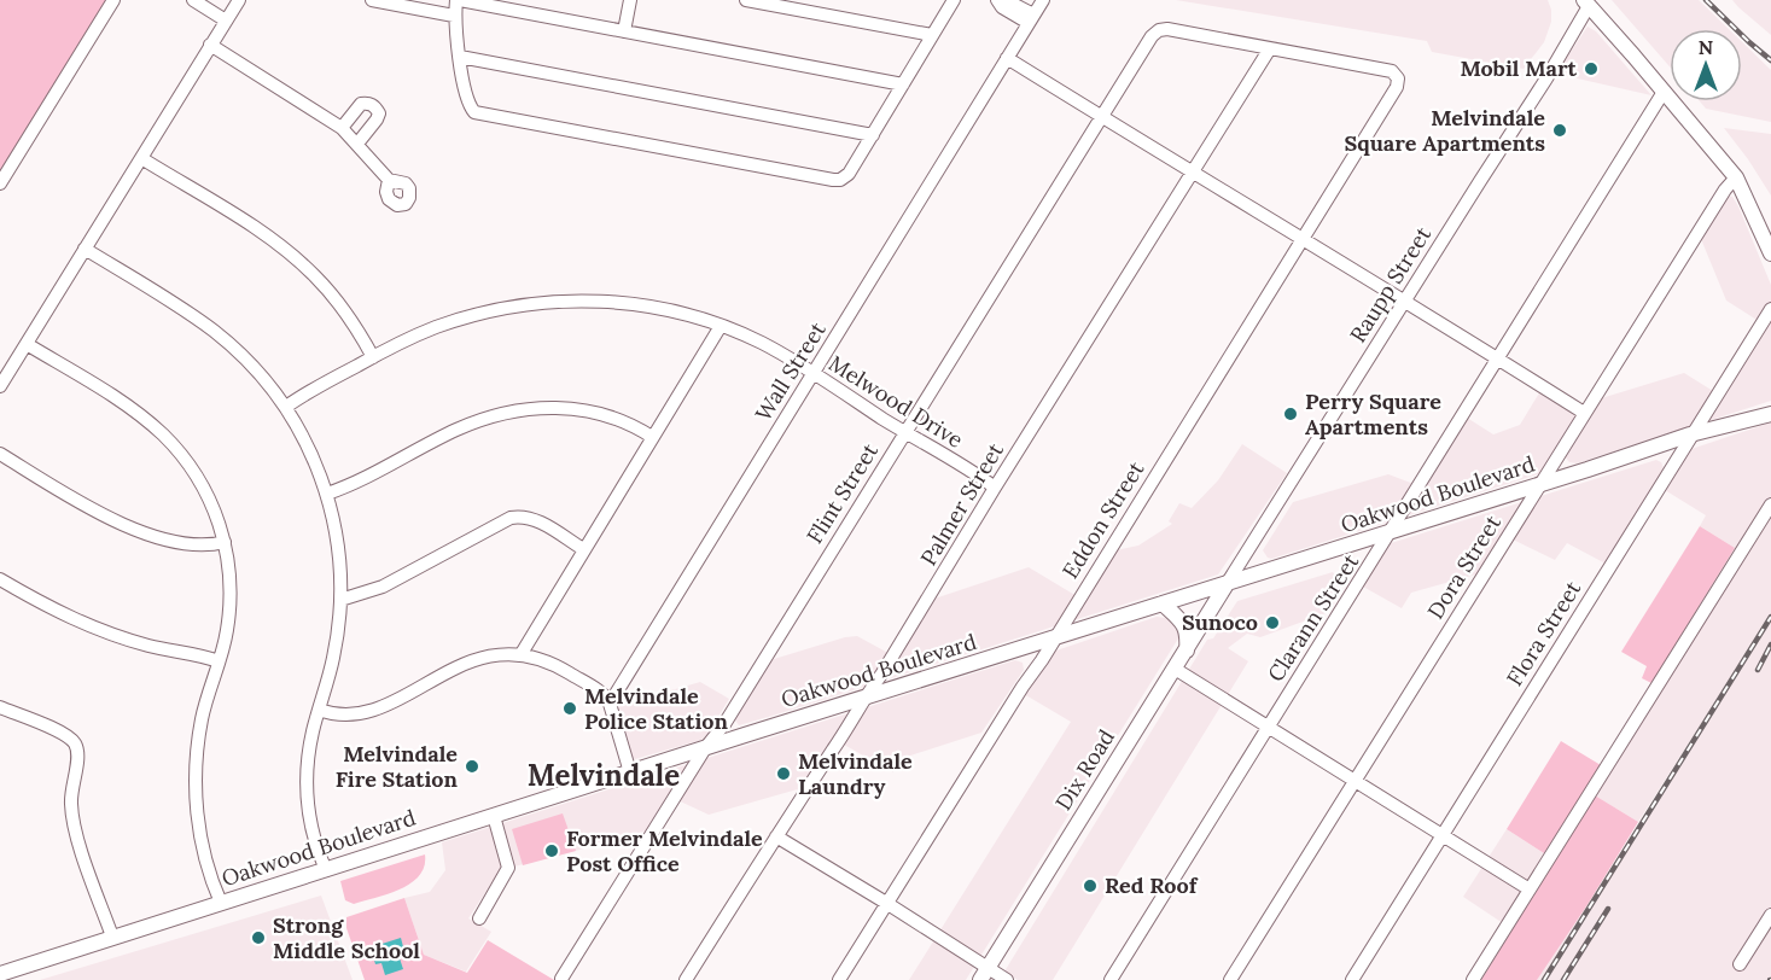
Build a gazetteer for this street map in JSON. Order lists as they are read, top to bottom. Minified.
{"streets":{"main road":["Oakwood Boulevard","Dix Road"],"street":["Raupp Street","Wall Street","Melwood Drive","Flint Street","Palmer Street","Eddon Street","Dora Street","Clarann Street","Flora Street"]},"crossings":[["Raupp Street","Oakwood Boulevard"],["Raupp Street","Dix Road"],["Wall Street","Melwood Drive"],["Melwood Drive","Flint Street"],["Melwood Drive","Palmer Street"],["Flint Street","Oakwood Boulevard"],["Flint Street","Palmer Street"],["Flint Street","Eddon Street"],["Oakwood Boulevard","Palmer Street"],["Oakwood Boulevard","Eddon Street"],["Oakwood Boulevard","Dora Street"],["Oakwood Boulevard","Clarann Street"],["Oakwood Boulevard","Flora Street"],["Oakwood Boulevard","Dix Road"],["Palmer Street","Eddon Street"]],"districts":["Melvindale"],"places":["Mobil Mart","Melvindale Square Apartments","Perry Square Apartments","Sunoco","Melvindale Police Station","Melvindale Fire Station","Melvindale Laundry","Former Melvindale Post Office","Red Roof","Strong Middle School"],"north":"top"}
